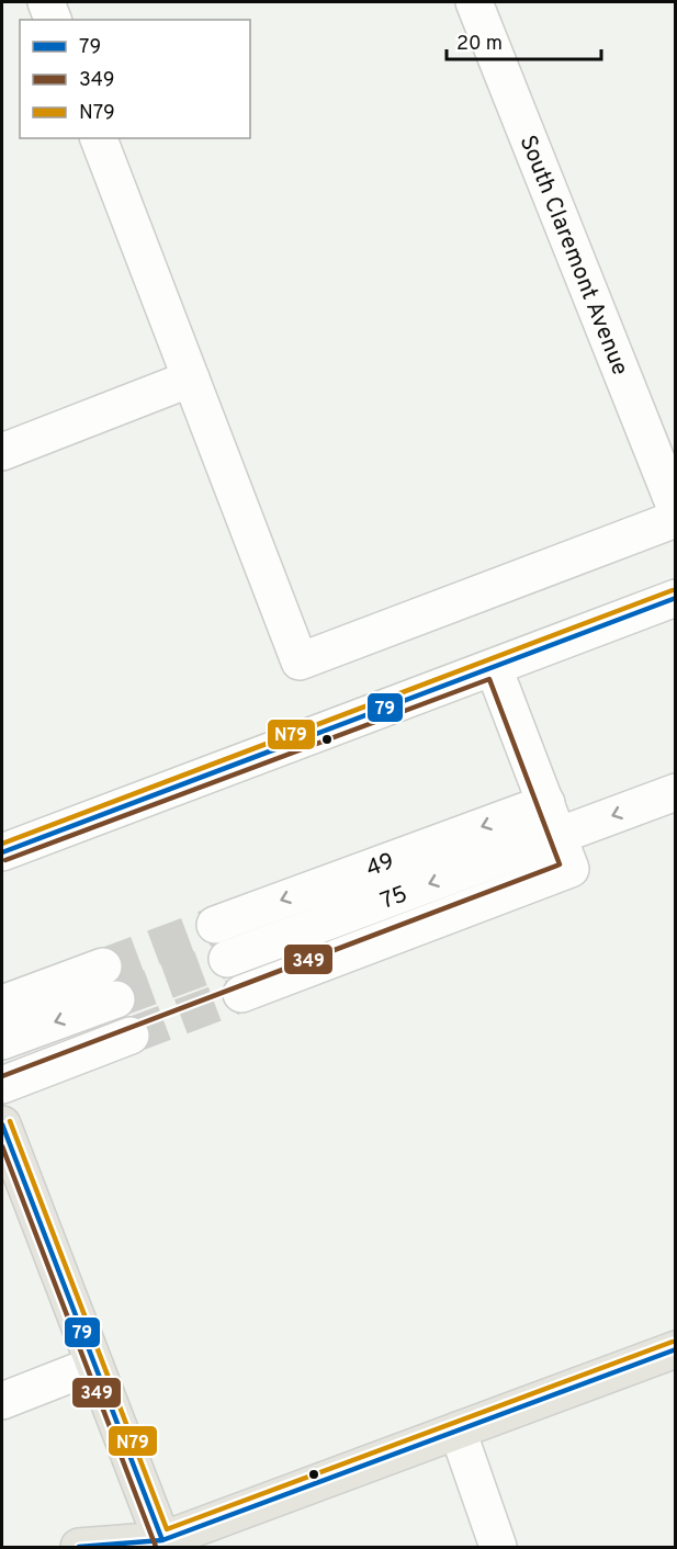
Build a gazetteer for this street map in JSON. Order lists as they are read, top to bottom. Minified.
{"streets":{"street":["South Claremont Avenue","49","75"]},"lines":["transit line N79","transit line 79","transit line 349"],"legend":["79","349","N79"],"scale_bar":"20 m"}
